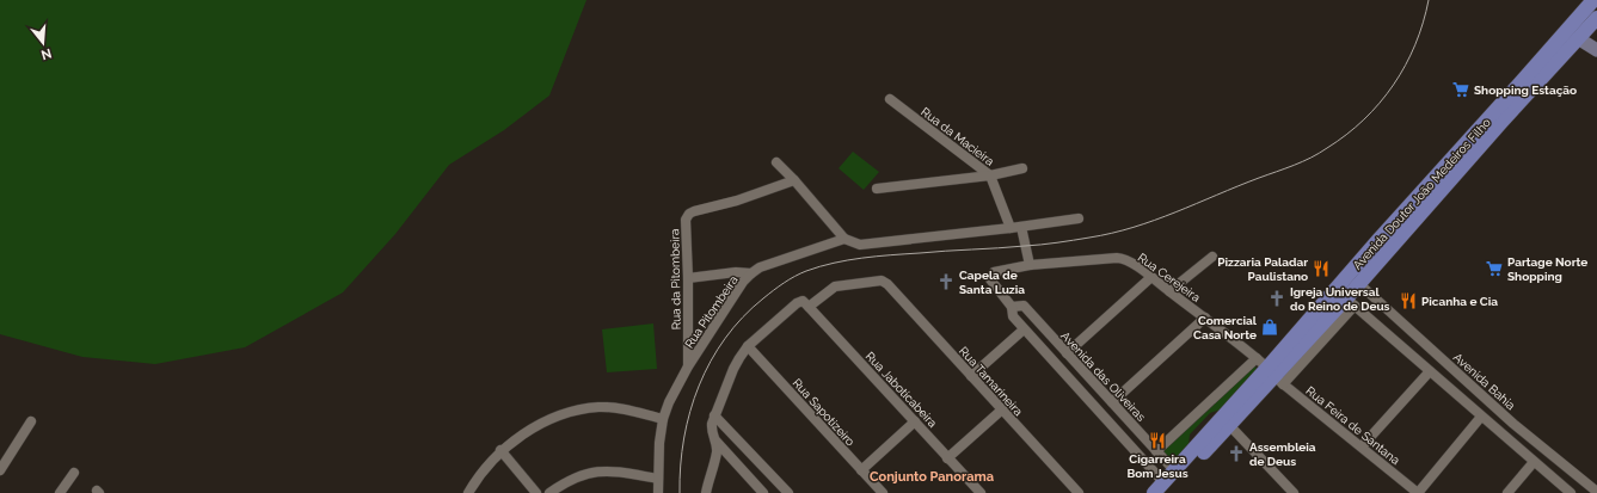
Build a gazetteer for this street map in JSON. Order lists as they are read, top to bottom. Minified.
{"streets":{"main road":["Avenida Doutor João Medeiros Filho"],"street":["Rua da Macieira","Rua Cerejeira","Rua da Pitombeira","Rua Pitombeira","Avenida das Oliveiras","Rua Tamarineira","Avenida Bahia","Rua Jaboticabeira","Rua Sapotizeiro","Rua Feira de Santana"]},"crossings":[["Avenida Doutor João Medeiros Filho","Rua Cerejeira"],["Avenida Doutor João Medeiros Filho","Avenida das Oliveiras"],["Avenida Doutor João Medeiros Filho","Avenida Bahia"],["Avenida Doutor João Medeiros Filho","Rua Feira de Santana"],["Rua Cerejeira","Avenida das Oliveiras"],["Rua Cerejeira","Rua Feira de Santana"],["Rua da Pitombeira","Rua Pitombeira"],["Rua Tamarineira","Rua Jaboticabeira"]],"districts":["Conjunto Panorama"],"places":{"supermarket":["Shopping Estação","Partage Norte Shopping"],"restaurant":["Pizzaria Paladar Paulistano","Picanha e Cia","Cigarreira Bom Jesus"],"church":["Capela de Santa Luzia","Igreja Universal do Reino de Deus","Assembleia de Deus"],"shop":["Comercial Casa Norte"]},"north":"bottom"}
